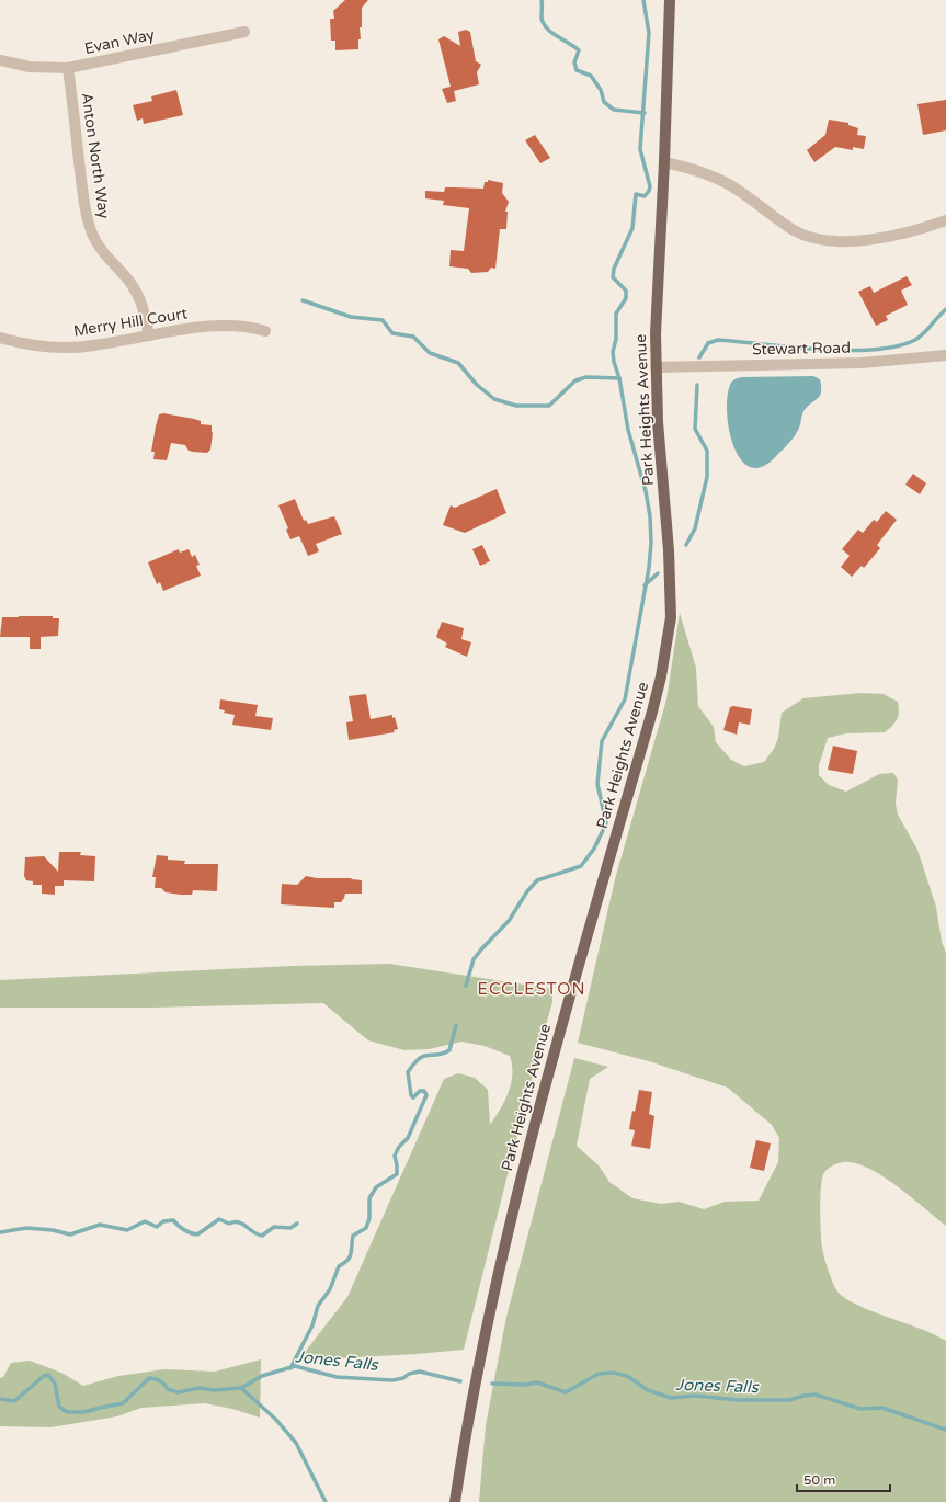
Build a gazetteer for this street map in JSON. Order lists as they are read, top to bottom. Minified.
{"streets":{"main road":["Park Heights Avenue"],"street":["Evan Way","Anton North Way","Merry Hill Court","Stewart Road"]},"crossings":[["Evan Way","Anton North Way"],["Anton North Way","Merry Hill Court"],["Stewart Road","Park Heights Avenue"]],"districts":["ECCLESTON"],"water":["Jones Falls"],"scale_bar":"50 m"}
